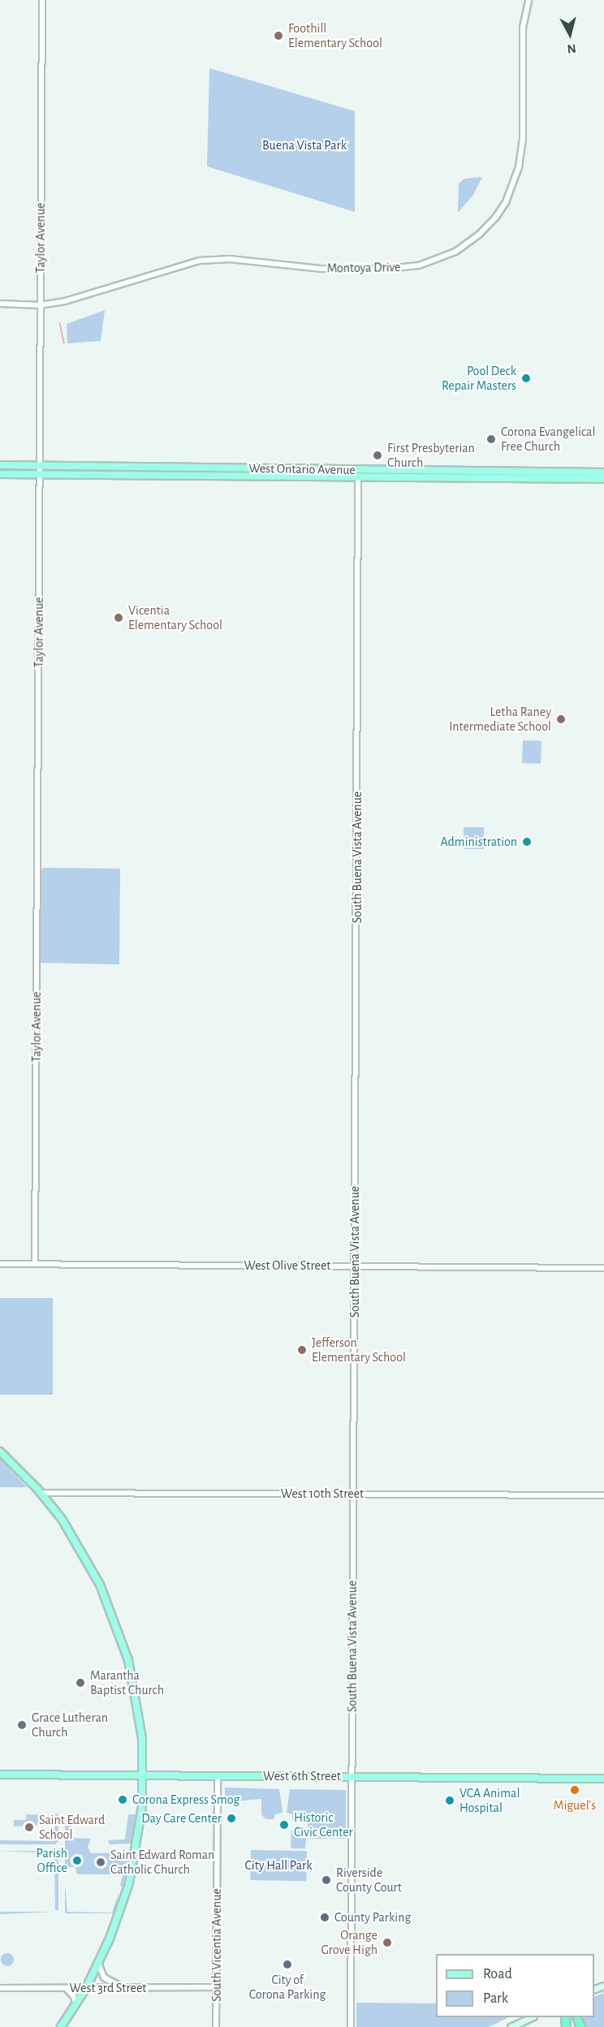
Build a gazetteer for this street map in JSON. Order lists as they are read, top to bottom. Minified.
{"streets":{"main road":["West Ontario Avenue","West 6th Street"],"street":["Taylor Avenue","Montoya Drive","South Buena Vista Avenue","West Olive Street","West 10th Street","South Vicentia Avenue","West 3rd Street"]},"crossings":[["Taylor Avenue","Montoya Drive"],["Taylor Avenue","West Ontario Avenue"],["Taylor Avenue","West Olive Street"],["West Ontario Avenue","South Buena Vista Avenue"],["South Buena Vista Avenue","West Olive Street"],["South Buena Vista Avenue","West 10th Street"],["South Buena Vista Avenue","West 6th Street"],["West 6th Street","South Vicentia Avenue"],["South Vicentia Avenue","West 3rd Street"]],"parks":["Buena Vista Park","City Hall Park"],"places":["Foothill Elementary School","Pool Deck Repair Masters","Corona Evangelical Free Church","First Presbyterian Church","Vicentia Elementary School","Letha Raney Intermediate School","Administration","Jefferson Elementary School","Marantha Baptist Church","Grace Lutheran Church","Miguel's","Corona Express Smog","VCA Animal Hospital","Day Care Center","Historic Civic Center","Saint Edward School","Parish Office","Saint Edward Roman Catholic Church","Riverside County Court","County Parking","Orange Grove High","City of Corona Parking"],"legend":["Road","Park"],"north":"bottom"}
